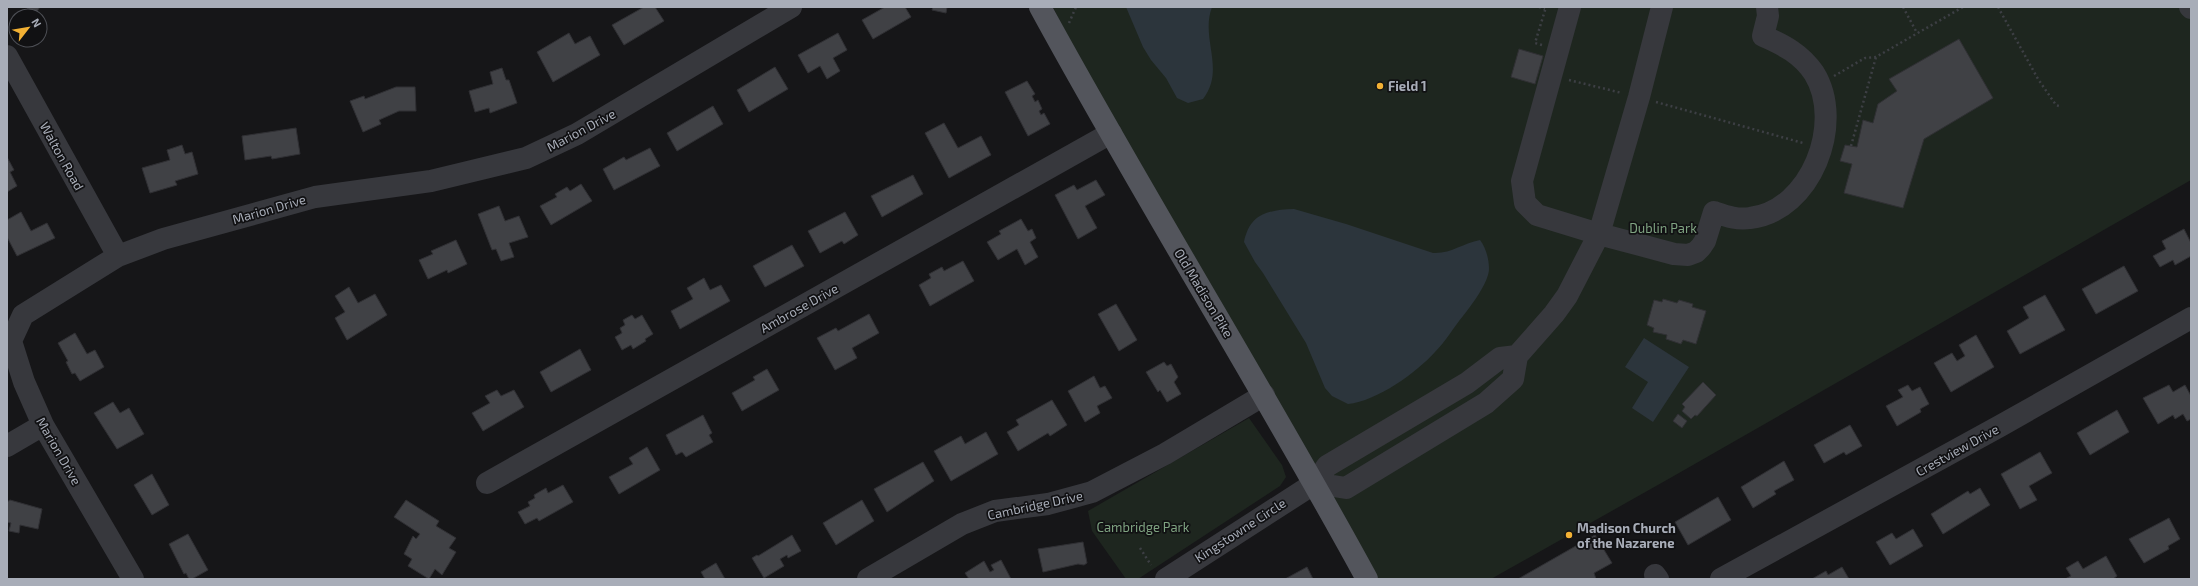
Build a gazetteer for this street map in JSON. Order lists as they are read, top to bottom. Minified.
{"streets":{"main road":["Old Madison Pike"],"street":["Marion Drive","Walton Road","Ambrose Drive","Crestview Drive","Cambridge Drive","Kingstowne Circle"]},"crossings":[["Marion Drive","Walton Road"],["Old Madison Pike","Ambrose Drive"],["Old Madison Pike","Cambridge Drive"],["Old Madison Pike","Kingstowne Circle"]],"parks":["Dublin Park","Cambridge Park"],"places":["Field 1","Madison Church of the Nazarene"],"north":"top right"}
